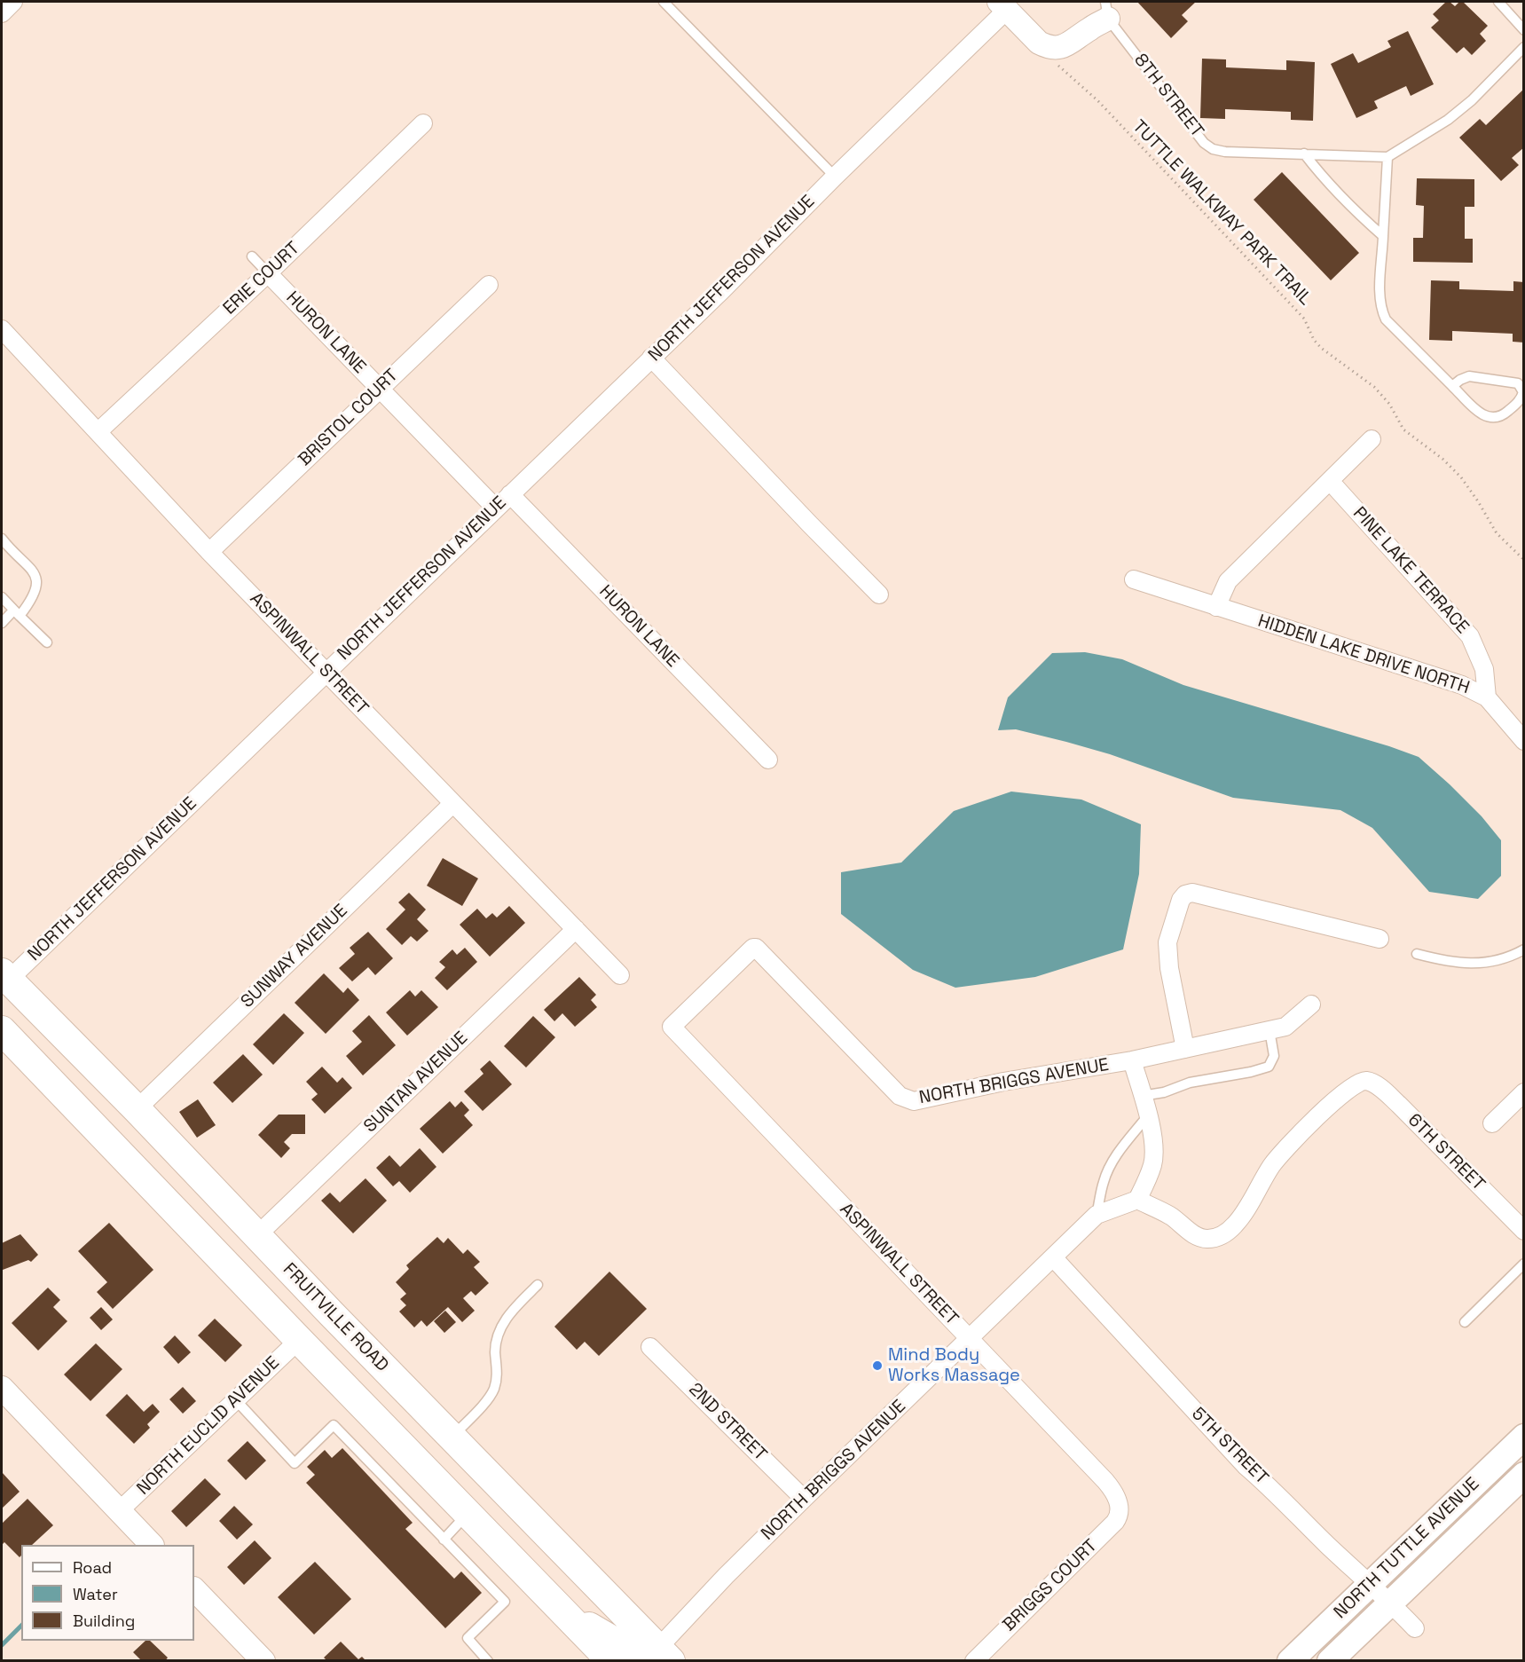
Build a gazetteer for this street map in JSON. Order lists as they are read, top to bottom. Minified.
{"streets":{"main road":["FRUITVILLE ROAD","NORTH TUTTLE AVENUE"],"street":["8TH STREET","ERIE COURT","NORTH JEFFERSON AVENUE","HURON LANE","BRISTOL COURT","PINE LAKE TERRACE","ASPINWALL STREET","HIDDEN LAKE DRIVE NORTH","SUNWAY AVENUE","NORTH BRIGGS AVENUE","SUNTAN AVENUE","6TH STREET","2ND STREET","NORTH EUCLID AVENUE","5TH STREET","BRIGGS COURT"],"path":["TUTTLE WALKWAY PARK TRAIL"]},"crossings":[["8TH STREET","TUTTLE WALKWAY PARK TRAIL"],["ERIE COURT","HURON LANE"],["ERIE COURT","ASPINWALL STREET"],["NORTH JEFFERSON AVENUE","HURON LANE"],["NORTH JEFFERSON AVENUE","ASPINWALL STREET"],["NORTH JEFFERSON AVENUE","FRUITVILLE ROAD"],["HURON LANE","BRISTOL COURT"],["BRISTOL COURT","ASPINWALL STREET"],["PINE LAKE TERRACE","HIDDEN LAKE DRIVE NORTH"],["ASPINWALL STREET","SUNWAY AVENUE"],["ASPINWALL STREET","NORTH BRIGGS AVENUE"],["ASPINWALL STREET","SUNTAN AVENUE"],["ASPINWALL STREET","BRIGGS COURT"],["SUNWAY AVENUE","FRUITVILLE ROAD"],["NORTH BRIGGS AVENUE","6TH STREET"],["NORTH BRIGGS AVENUE","FRUITVILLE ROAD"],["NORTH BRIGGS AVENUE","2ND STREET"],["NORTH BRIGGS AVENUE","5TH STREET"],["SUNTAN AVENUE","FRUITVILLE ROAD"],["5TH STREET","NORTH TUTTLE AVENUE"]],"places":["Mind Body Works Massage"],"legend":["Road","Water","Building"]}
